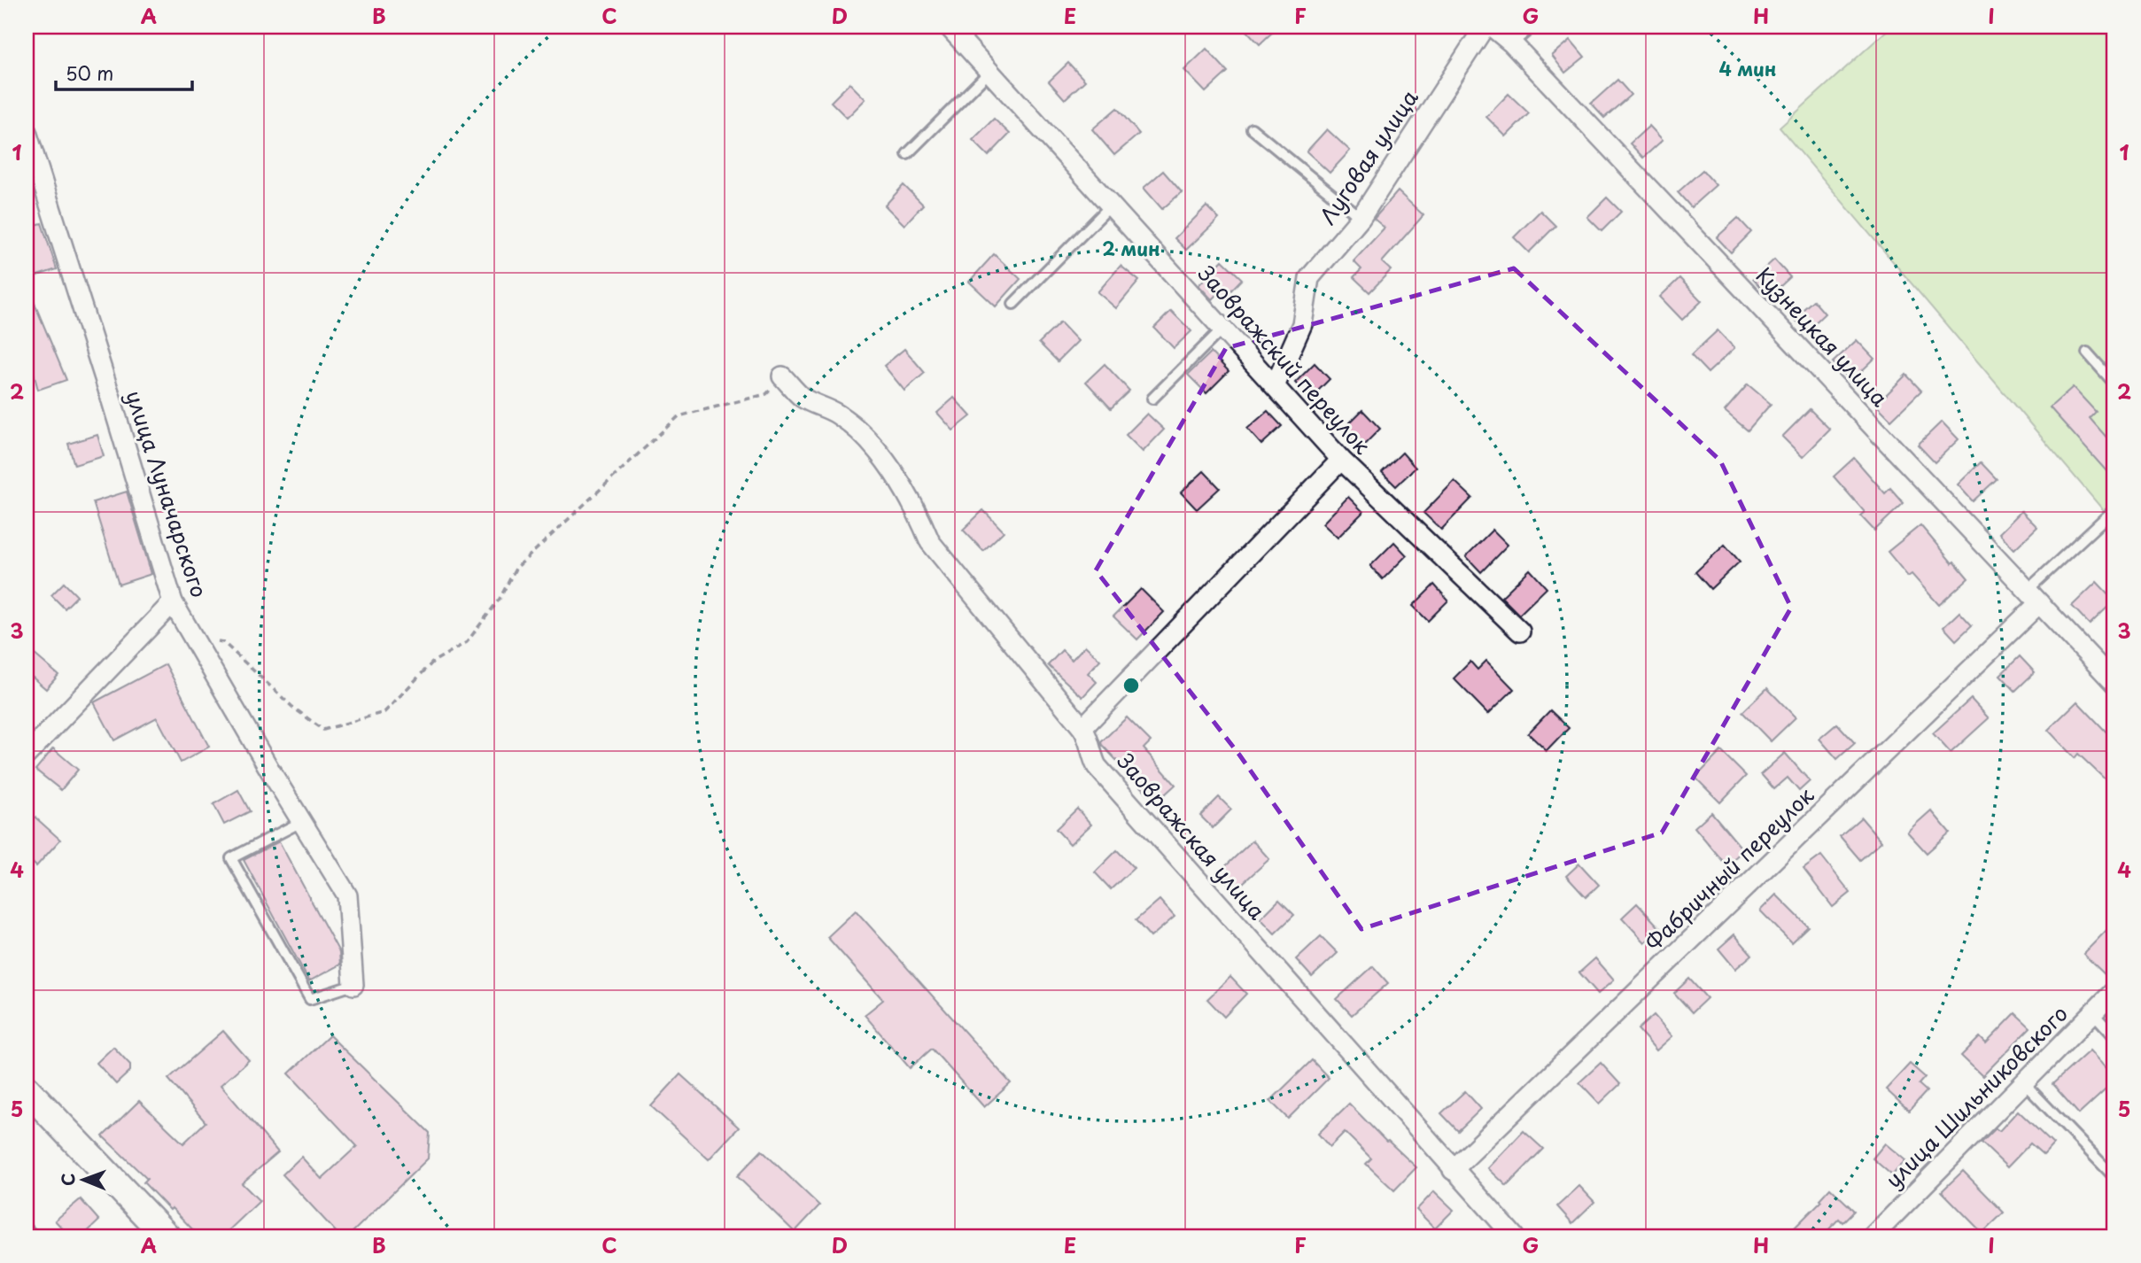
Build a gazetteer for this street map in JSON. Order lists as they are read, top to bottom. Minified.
{"streets":{"street":["Луговая улица","Кузнецкая улица","Заовражский переулок","улица Луначарского","Заовражская улица","Фабричный переулок","улица Шильниковского"]},"crossings":[["Луговая улица","Заовражский переулок"],["Кузнецкая улица","Фабричный переулок"],["Заовражская улица","Фабричный переулок"]],"scale_bar":"50 m","north":"left","grid":{"columns":["A","B","C","D","E","F","G","H","I"],"rows":["1","2","3","4","5"]},"rings":["4 мин","2 мин"]}
